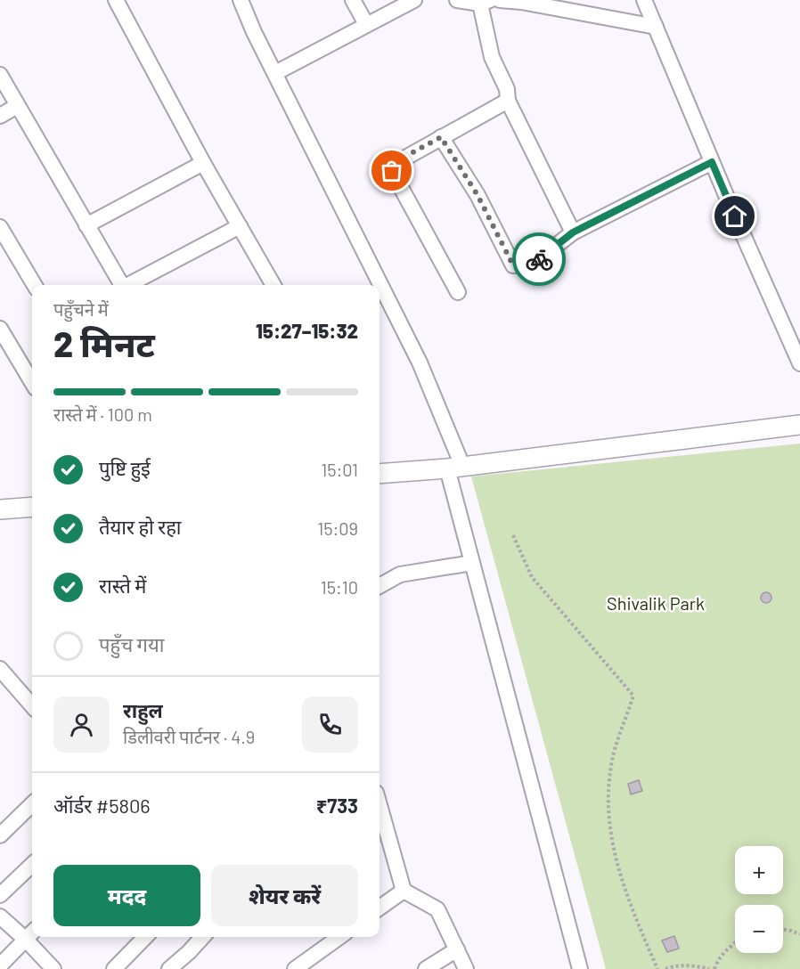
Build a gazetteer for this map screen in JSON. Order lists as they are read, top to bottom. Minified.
{"parks":["Shivalik Park"],"page":{"heading":["2 मिनट","पहुँचने में","15:27–15:32"],"panel":["राहुल","डिलीवरी पार्टनर · 4.9","ऑर्डर #5806","₹733"],"bar":"रास्ते में · 100 m","list":[["पुष्टि हुई","15:01"],["तैयार हो रहा","15:09"],["रास्ते में","15:10"],"पहुँच गया"],"map_buttons":["+","−"],"buttons":["मदद","शेयर करें"]}}
